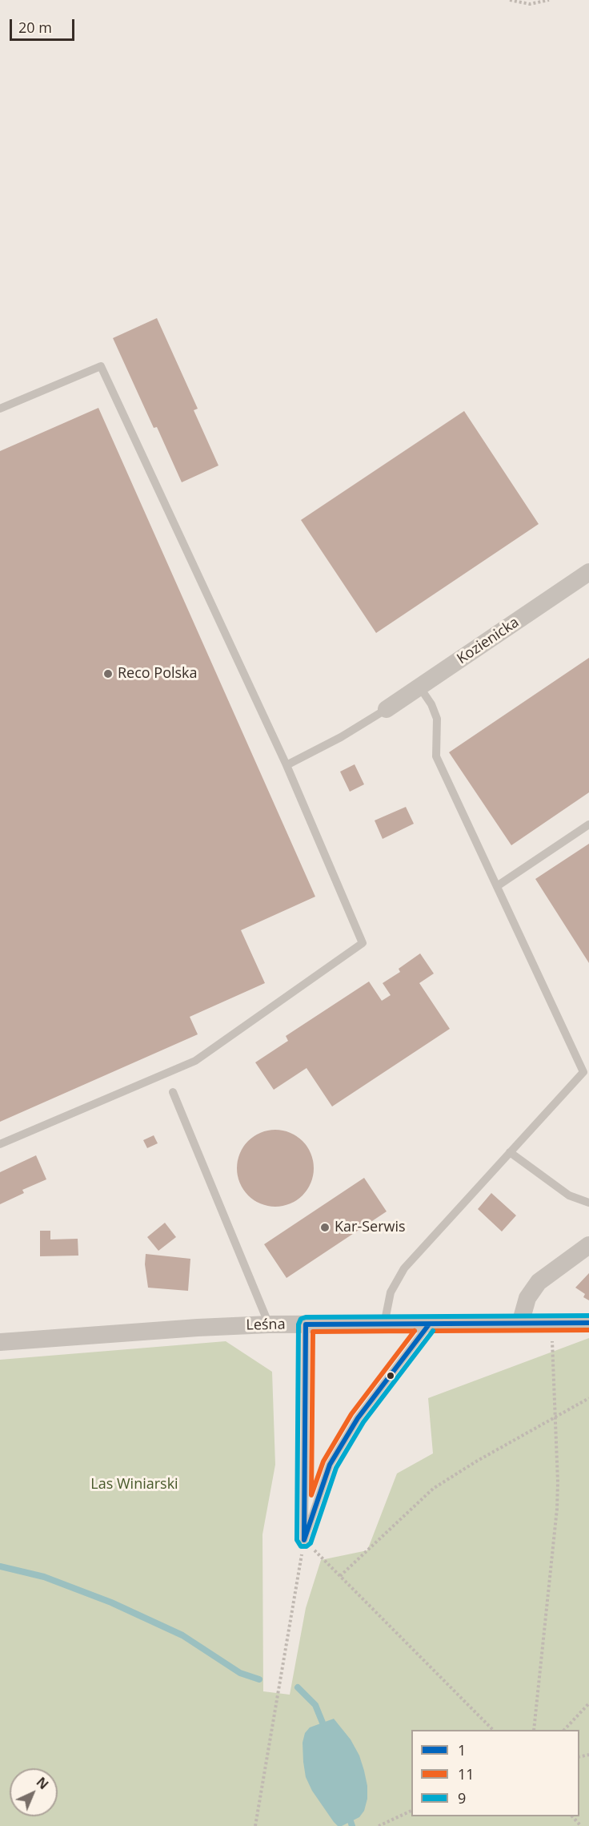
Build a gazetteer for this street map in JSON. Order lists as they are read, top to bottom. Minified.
{"streets":{"street":["Kozienicka","Leśna"]},"parks":["Las Winiarski"],"places":["Reco Polska","Kar-Serwis"],"lines":["transit line 9","transit line 1","transit line 11"],"legend":["1","11","9"],"scale_bar":"20 m","north":"top right"}
